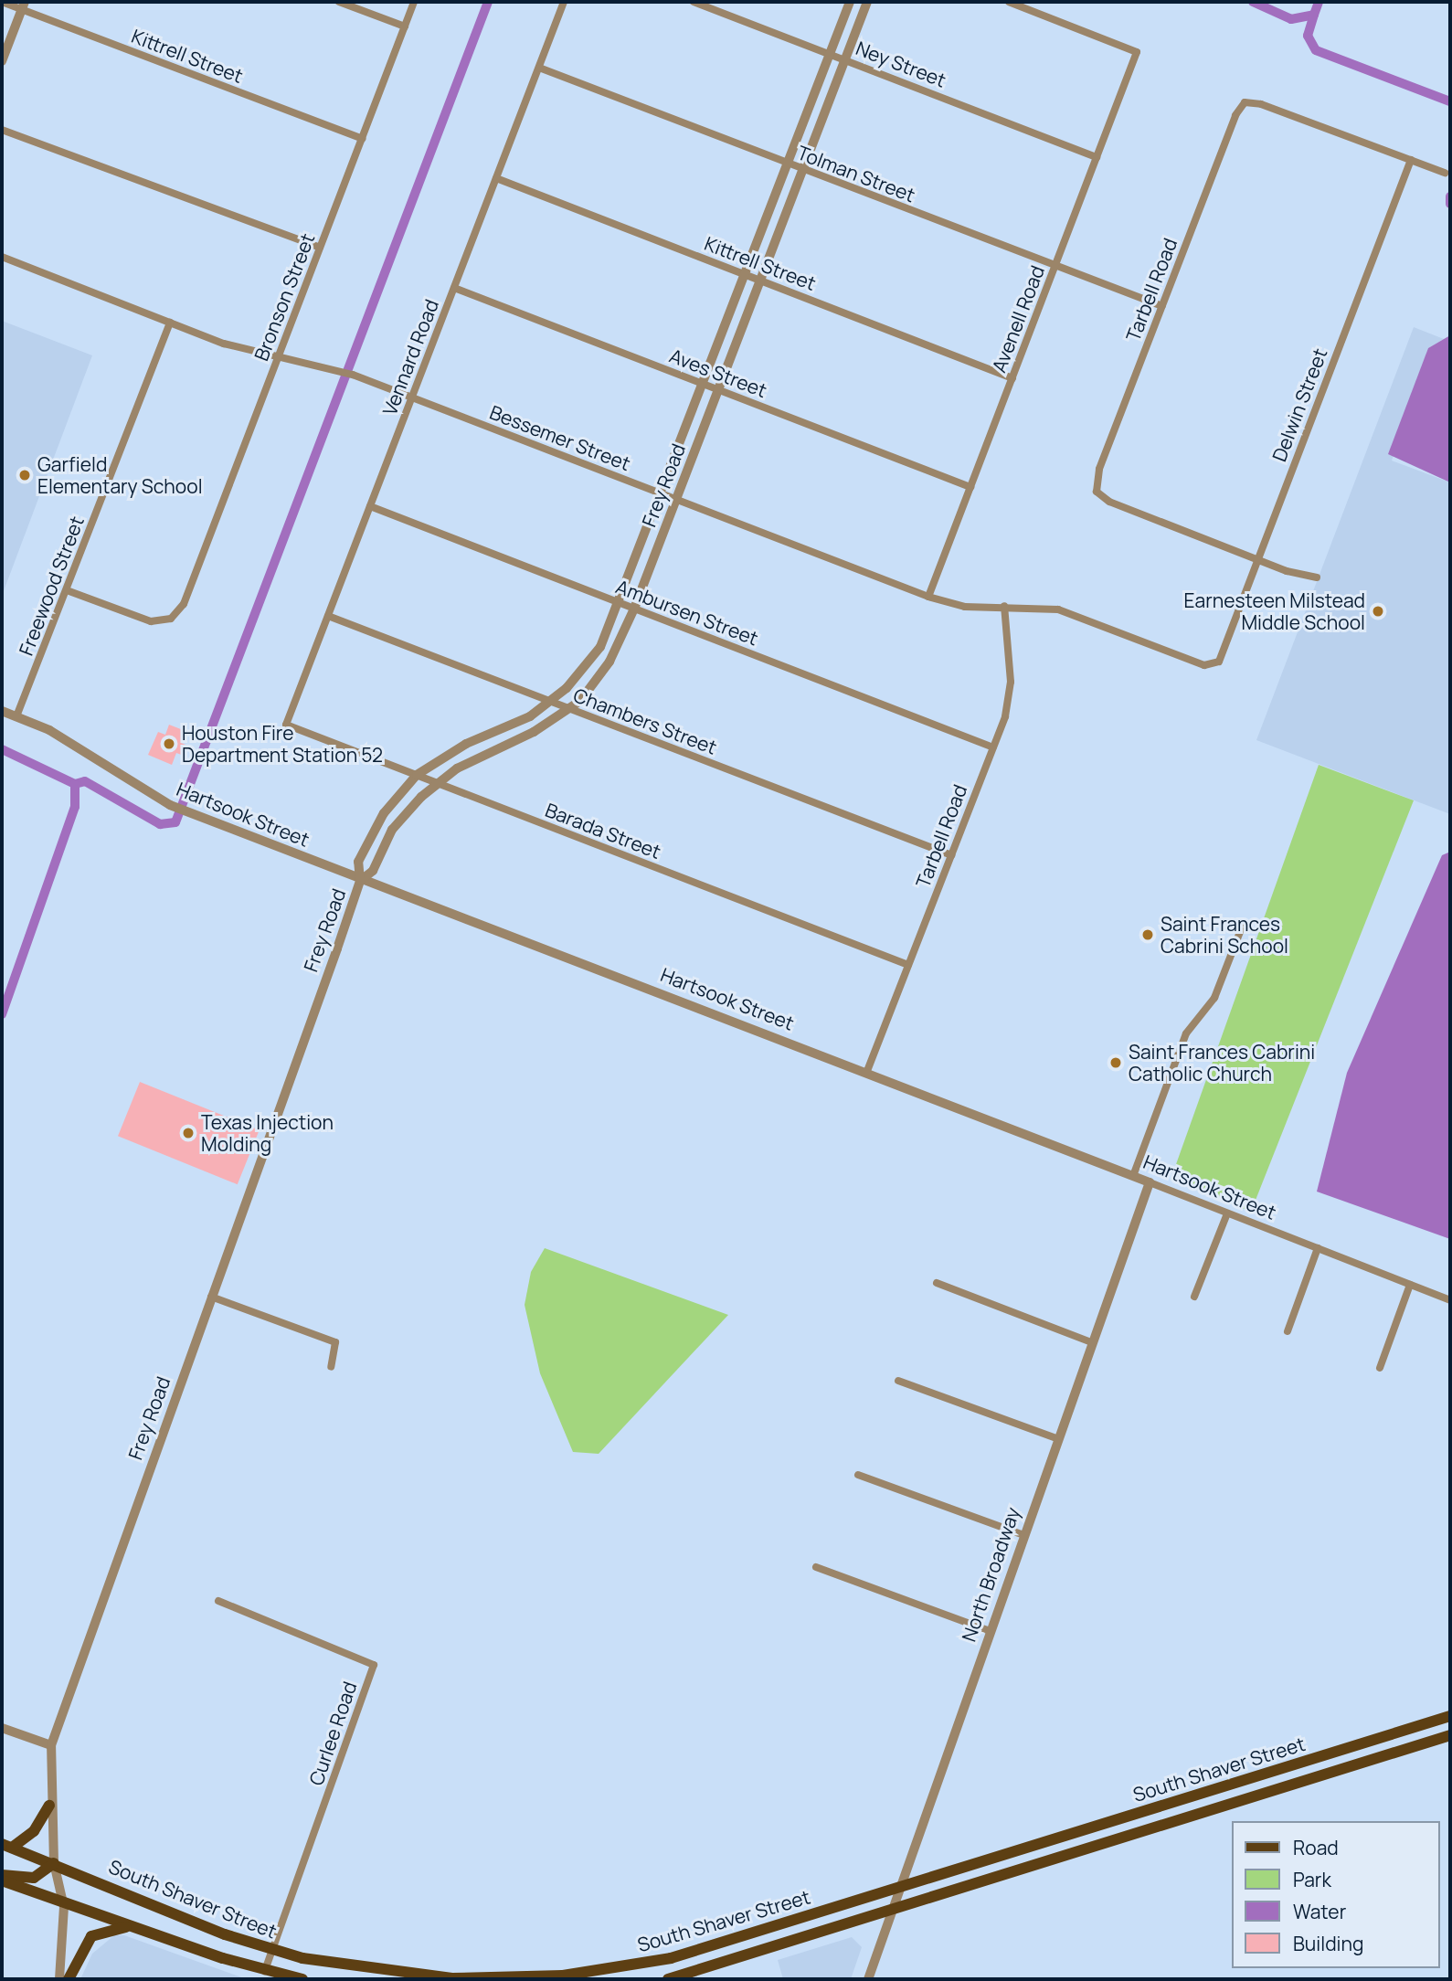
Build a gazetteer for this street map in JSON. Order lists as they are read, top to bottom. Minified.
{"streets":{"main road":["South Shaver Street"],"street":["Kittrell Street","Ney Street","Tolman Street","Tarbell Road","Bronson Street","Avenell Road","Vennard Road","Aves Street","Delwin Street","Bessemer Street","Frey Road","Freewood Street","Ambursen Street","Chambers Street","Hartsook Street","Barada Street","North Broadway","Curlee Road"]},"crossings":[["Kittrell Street","Bronson Street"],["Kittrell Street","Avenell Road"],["Kittrell Street","Vennard Road"],["Kittrell Street","Frey Road"],["Ney Street","Avenell Road"],["Ney Street","Frey Road"],["Tolman Street","Tarbell Road"],["Tolman Street","Avenell Road"],["Tolman Street","Vennard Road"],["Tolman Street","Frey Road"],["Tarbell Road","Delwin Street"],["Tarbell Road","Bessemer Street"],["Tarbell Road","Ambursen Street"],["Tarbell Road","Chambers Street"],["Tarbell Road","Hartsook Street"],["Tarbell Road","Barada Street"],["Bronson Street","Bessemer Street"],["Bronson Street","Freewood Street"],["Avenell Road","Aves Street"],["Avenell Road","Bessemer Street"],["Vennard Road","Aves Street"],["Vennard Road","Bessemer Street"],["Vennard Road","Ambursen Street"],["Vennard Road","Chambers Street"],["Vennard Road","Barada Street"],["Aves Street","Frey Road"],["Delwin Street","Bessemer Street"],["Bessemer Street","Frey Road"],["Bessemer Street","Freewood Street"],["Frey Road","Ambursen Street"],["Frey Road","Chambers Street"],["Frey Road","Hartsook Street"],["Frey Road","Barada Street"],["Frey Road","South Shaver Street"],["Freewood Street","Hartsook Street"],["Hartsook Street","North Broadway"],["North Broadway","South Shaver Street"],["Curlee Road","South Shaver Street"]],"places":["Garfield Elementary School","Earnesteen Milstead Middle School","Houston Fire Department Station 52","Saint Frances Cabrini School","Saint Frances Cabrini Catholic Church","Texas Injection Molding"],"legend":["Road","Park","Water","Building"]}
